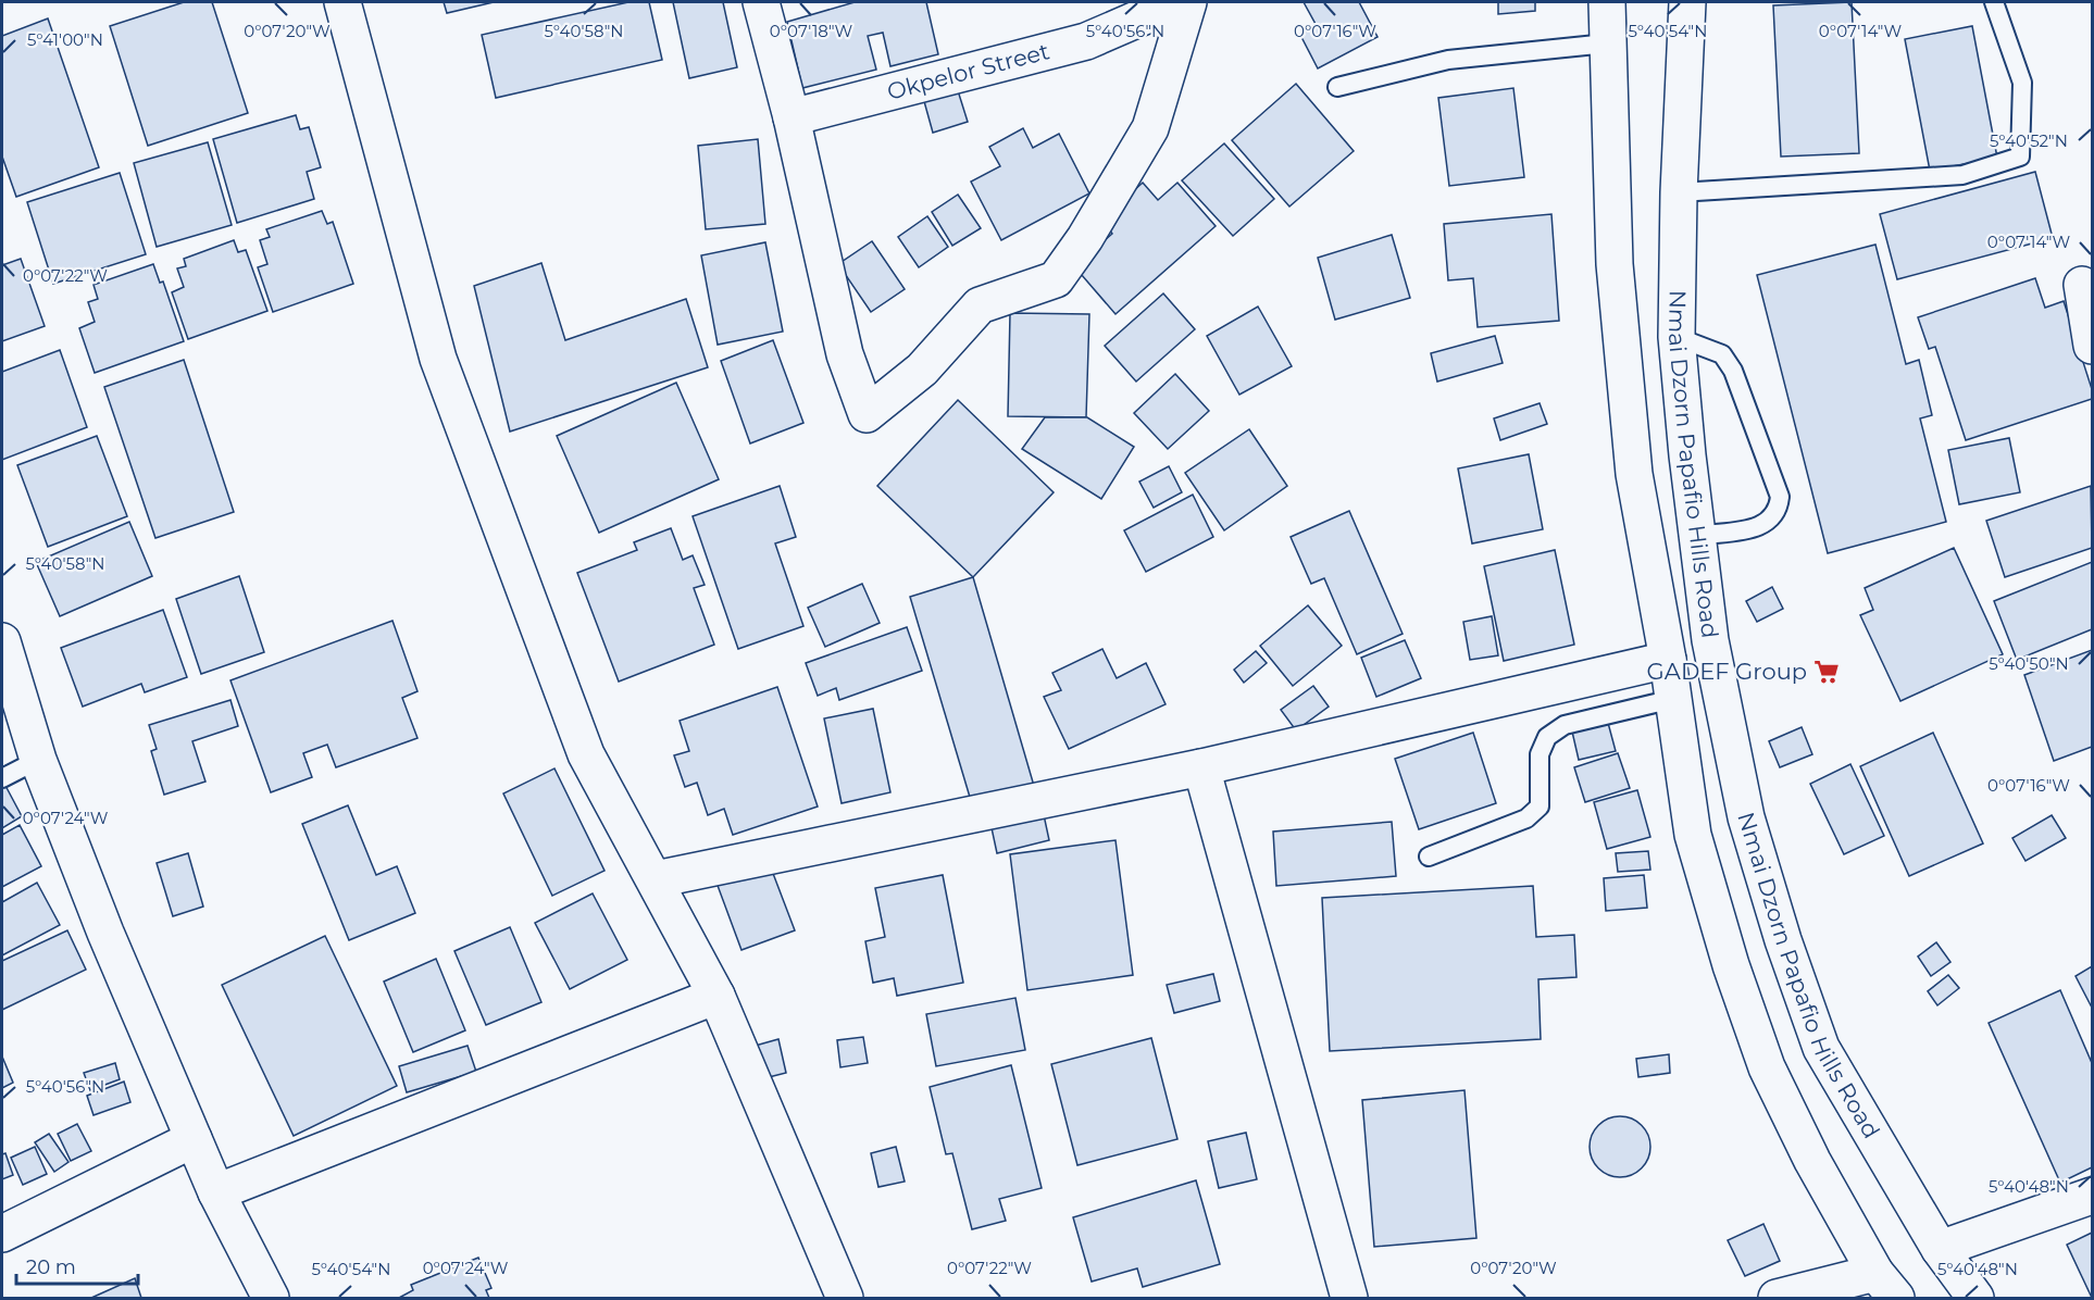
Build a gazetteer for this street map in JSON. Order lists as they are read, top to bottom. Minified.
{"streets":{"street":["Okpelor Street","Nmai Dzorn Papafio Hills Road"]},"places":{"supermarket":["GADEF Group"]},"scale_bar":"20 m","coordinates":["5°40'58\"N","5°40'56\"N","5°40'54\"N","0°07'18\"W","0°07'20\"W","0°07'16\"W","0°07'14\"W","5°41'00\"N","5°40'52\"N","0°07'22\"W","5°40'50\"N","0°07'24\"W","5°40'48\"N"]}
